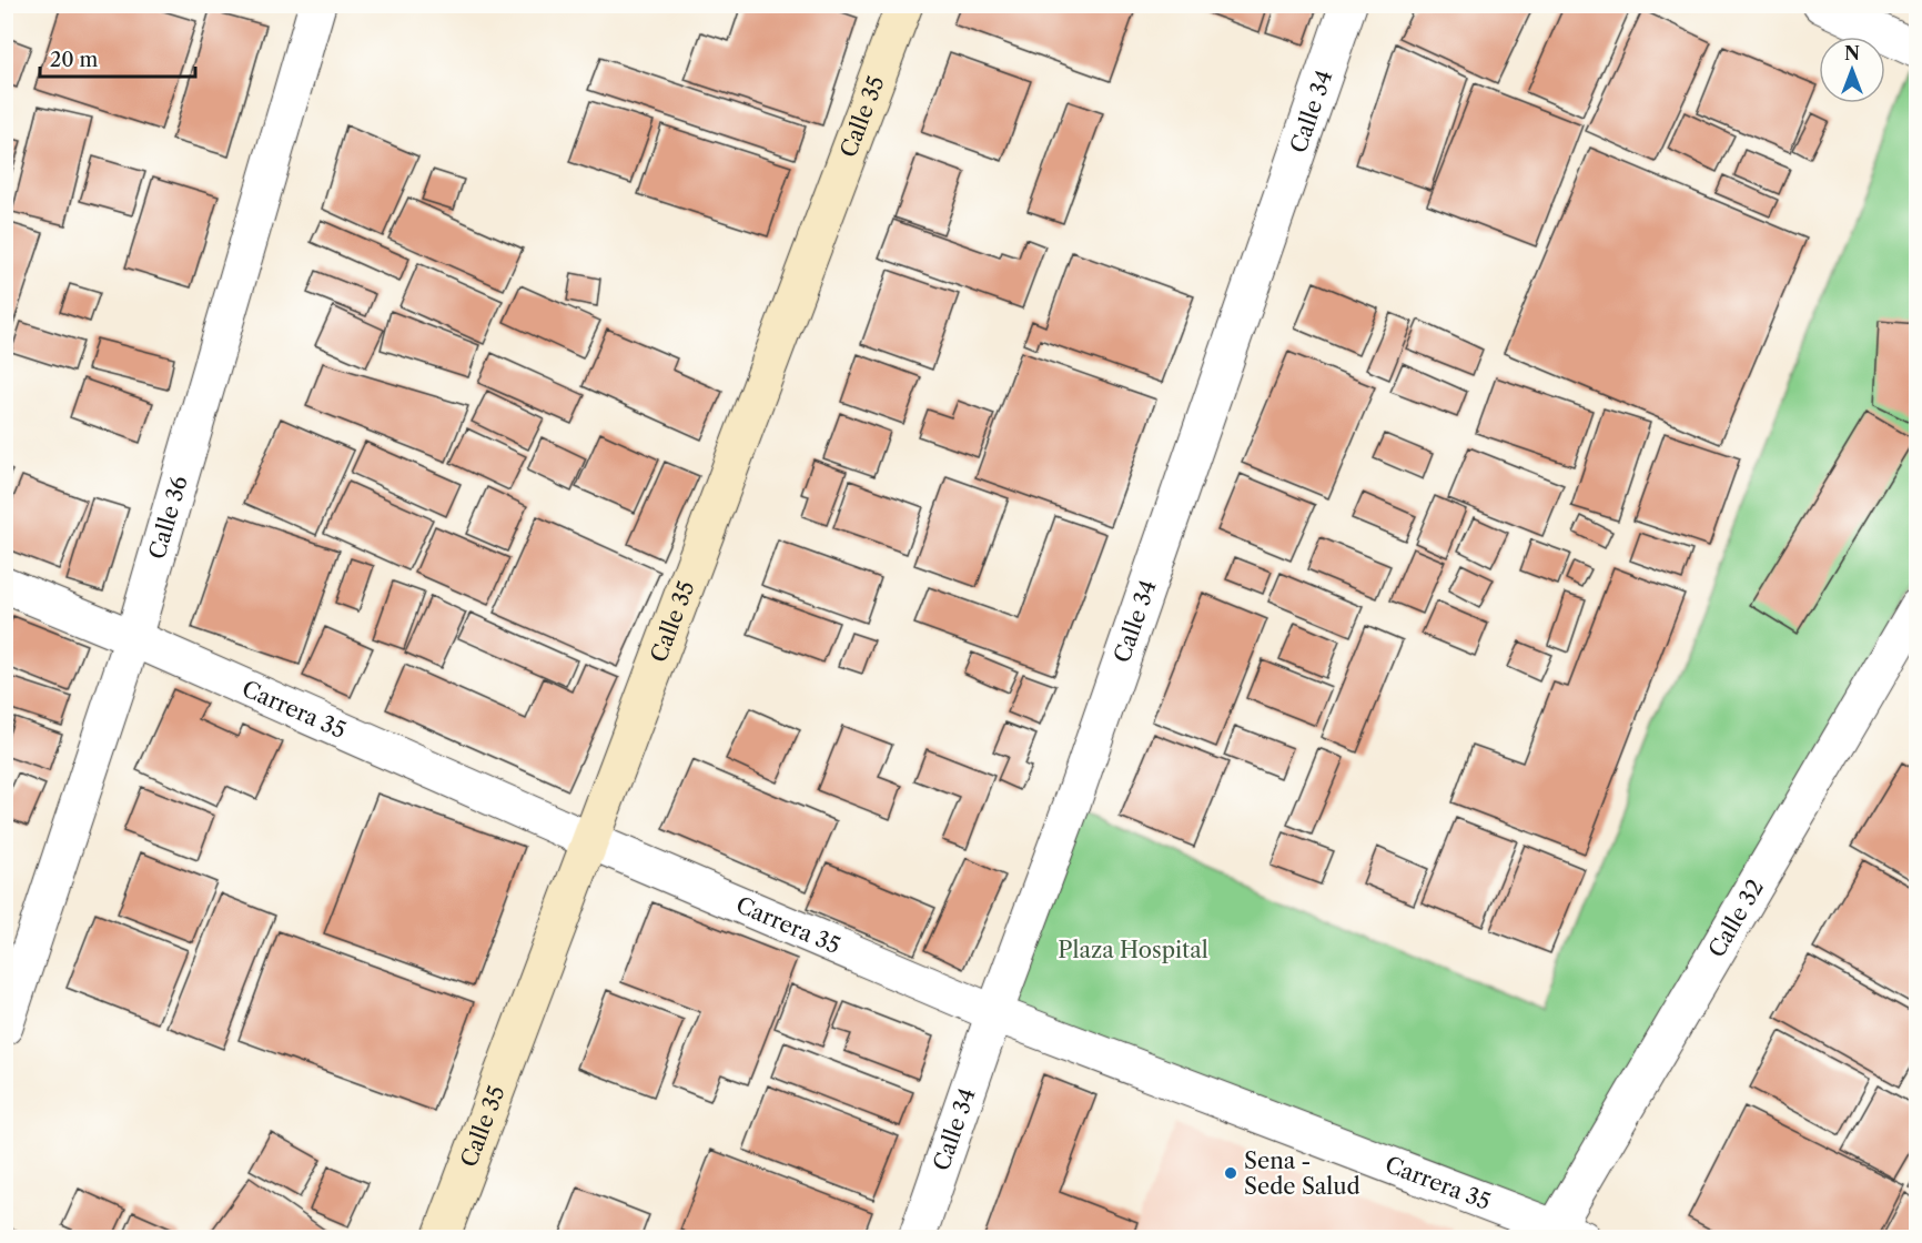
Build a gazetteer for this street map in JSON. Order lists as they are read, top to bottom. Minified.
{"streets":{"street":["Calle 34","Calle 35","Calle 36","Carrera 35","Calle 32"]},"crossings":[["Calle 34","Carrera 35"],["Calle 35","Carrera 35"],["Calle 36","Carrera 35"],["Carrera 35","Calle 32"]],"parks":["Plaza Hospital"],"places":["Sena - Sede Salud"],"scale_bar":"20 m","north":"top"}
